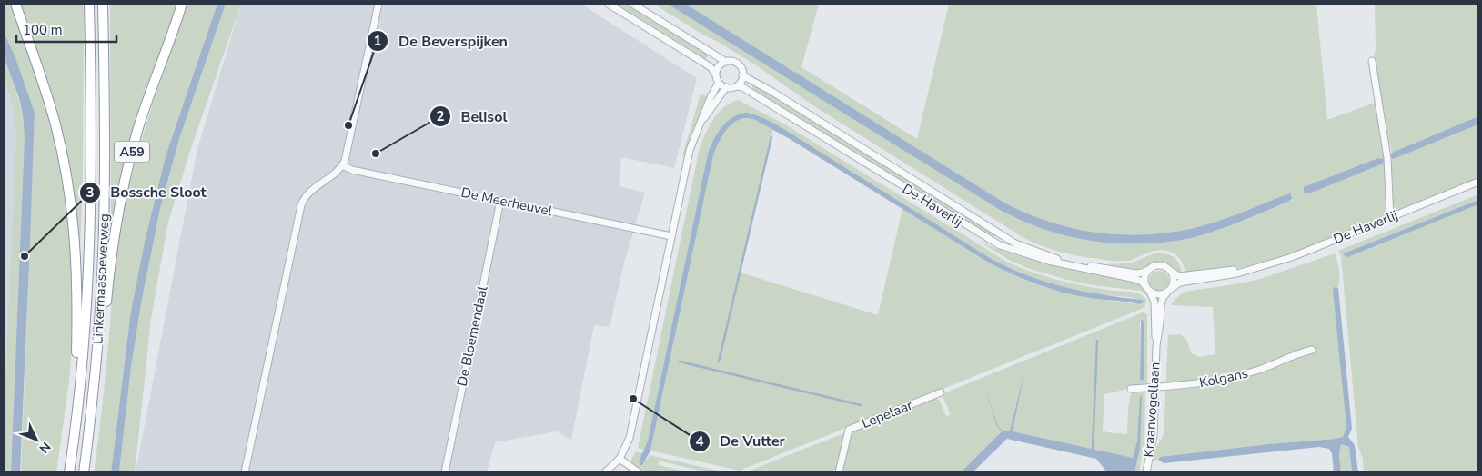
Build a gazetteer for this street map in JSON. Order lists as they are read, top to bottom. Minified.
{"streets":{"highway":["A59","Linkermaasoeverweg"],"street":["De Meerheuvel","De Haverlij","De Bloemendaal","Kolgans","Kraanvogellaan","Lepelaar"]},"crossings":[["A59","Linkermaasoeverweg"],["De Meerheuvel","De Bloemendaal"],["De Haverlij","Kraanvogellaan"],["Kolgans","Kraanvogellaan"]],"places":["De Beverspijken","Belisol","Bossche Sloot","De Vutter"],"scale_bar":"100 m","north":"bottom right"}
